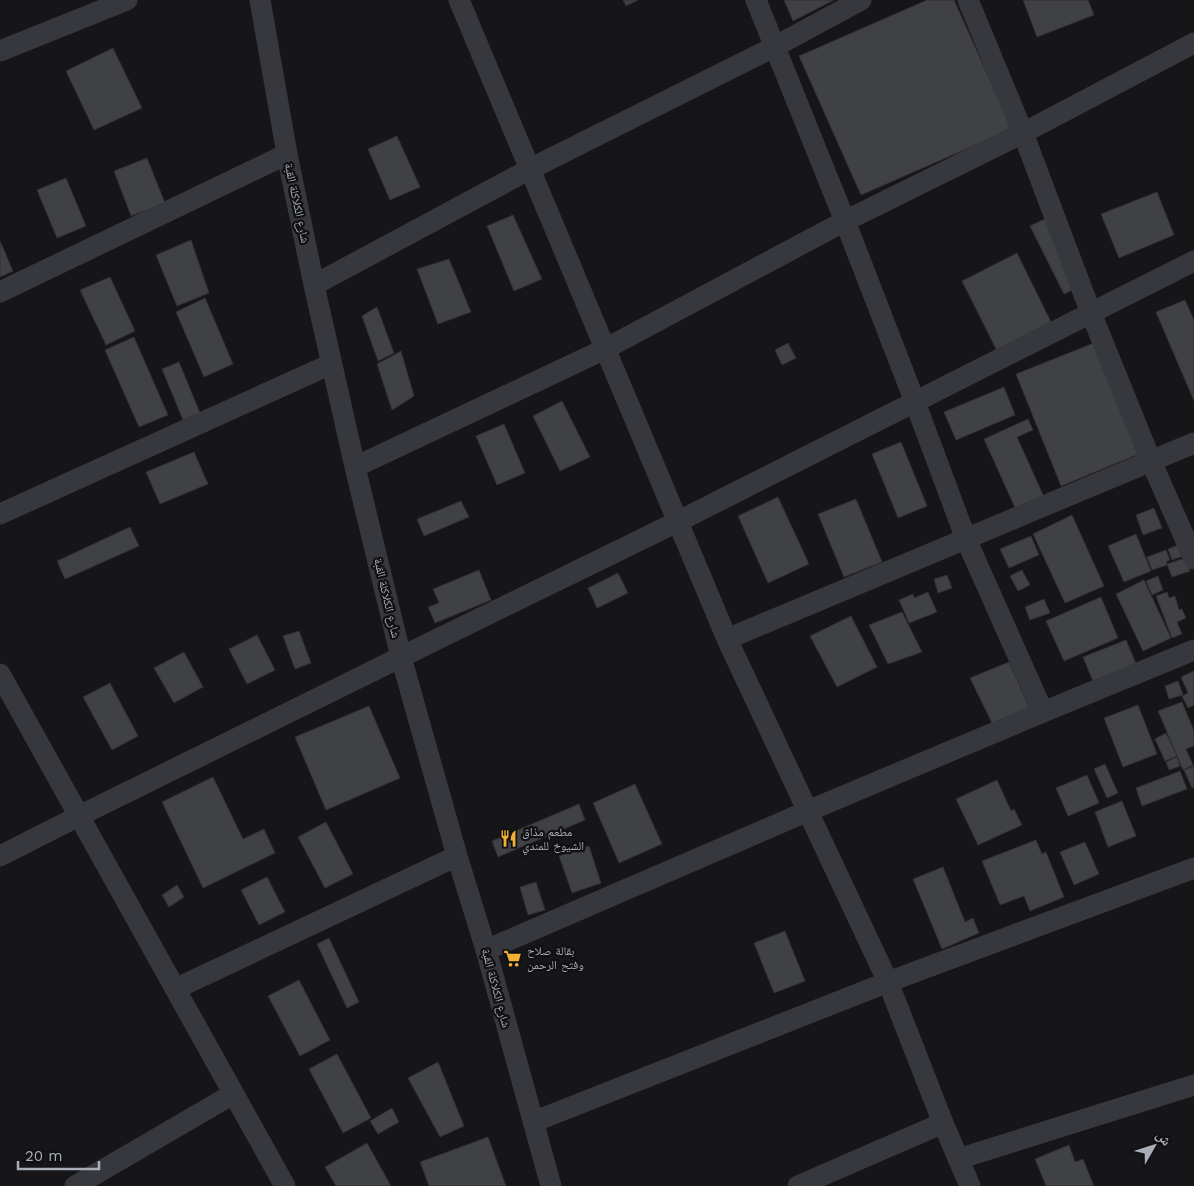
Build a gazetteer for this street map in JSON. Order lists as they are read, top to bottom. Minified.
{"streets":{"street":["شارع الكلاكلة القبة"]},"places":{"restaurant":["مطعم مذاق الشيوخ للمندي"],"supermarket":["بقالة صلاح وفتح الرحمن"]},"scale_bar":"20 m","north":"top right"}
